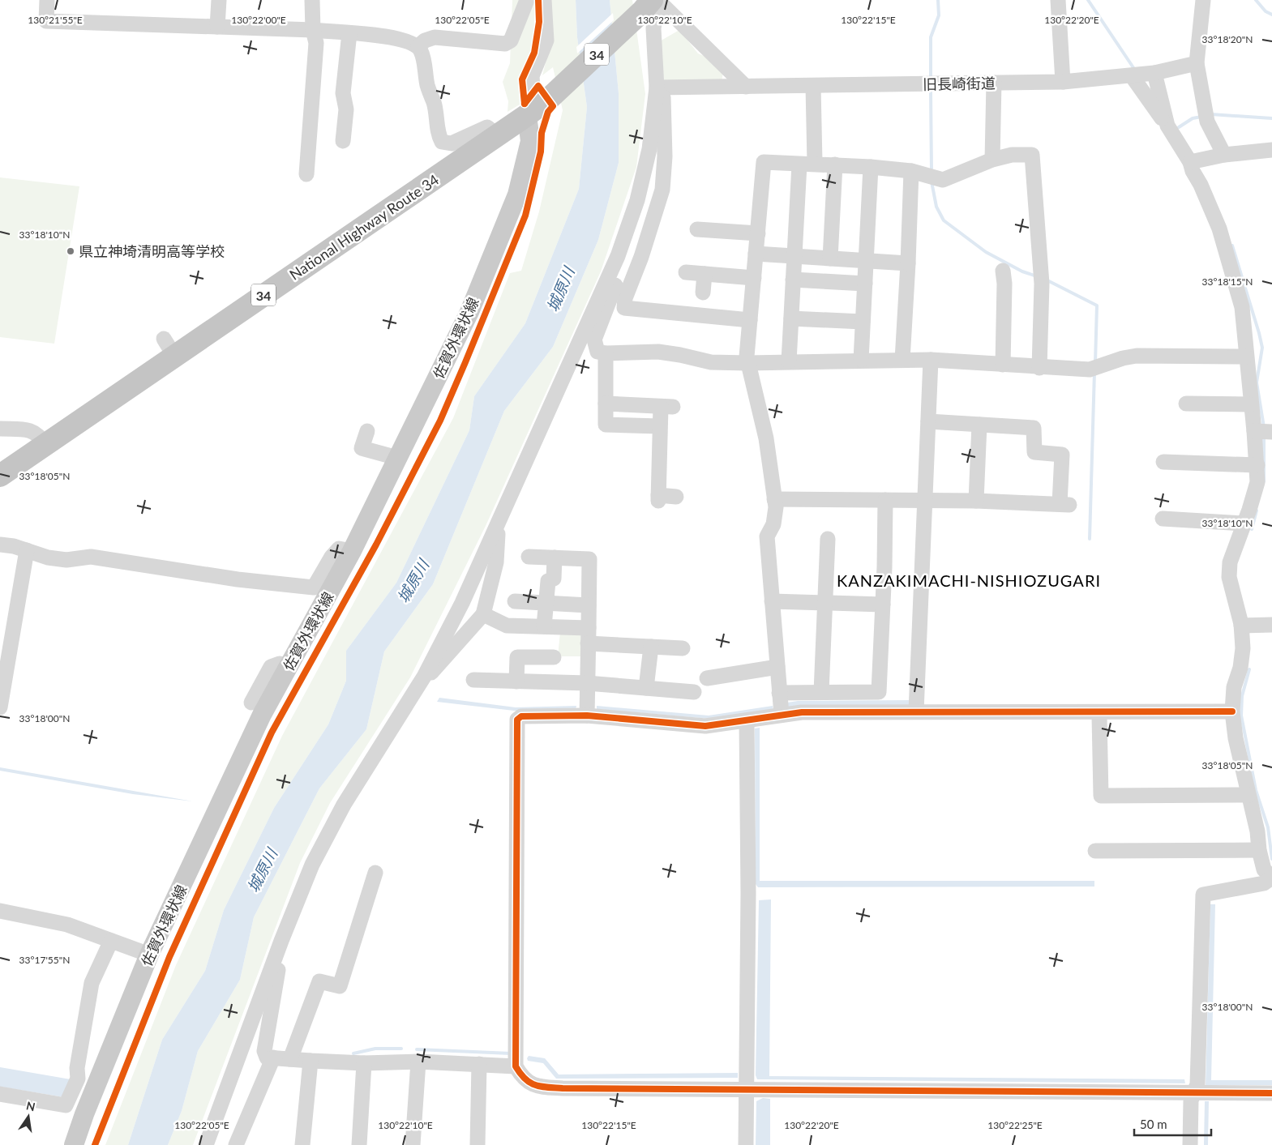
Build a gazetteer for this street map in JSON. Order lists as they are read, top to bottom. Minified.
{"streets":{"highway":["34","National Highway Route 34"],"main road":["佐賀外環状線"],"street":["旧長崎街道"]},"crossings":[["National Highway Route 34","佐賀外環状線"]],"districts":["KANZAKIMACHI-NISHIOZUGARI"],"water":["城原川"],"places":["県立神埼清明高等学校"],"scale_bar":"50 m","north":"top","coordinates":["130°21'55\"E","130°22'00\"E","130°22'05\"E","130°22'10\"E","130°22'15\"E","130°22'20\"E","33°18'20\"N","33°18'10\"N","33°18'15\"N","33°18'05\"N","33°18'00\"N","33°17'55\"N","130°22'25\"E"]}
